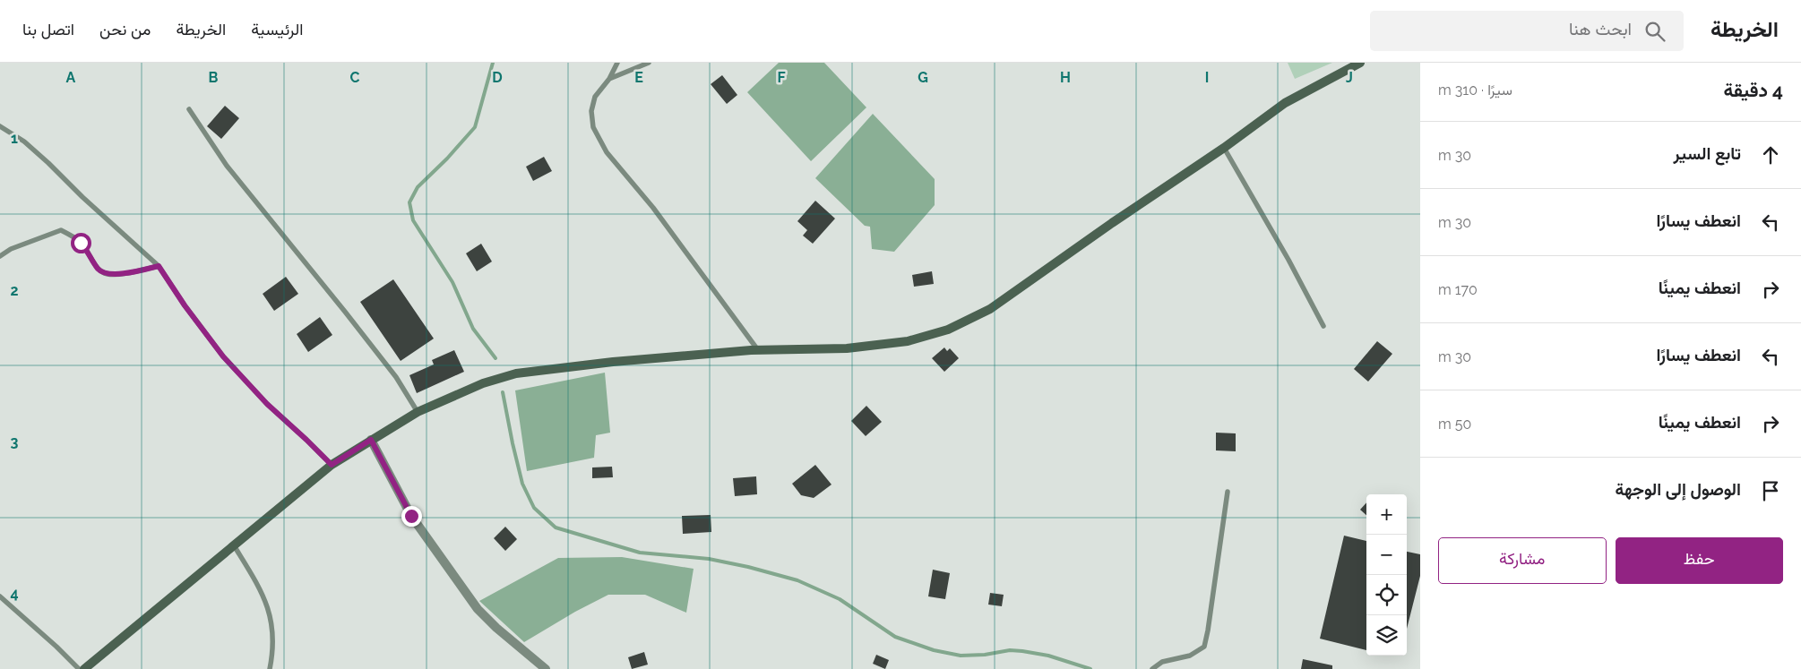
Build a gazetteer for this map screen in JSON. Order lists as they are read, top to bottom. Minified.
{"page":{"header":"الخريطة","search":"ابحث هنا","nav":["الرئيسية","الخريطة","من نحن","اتصل بنا"],"heading":["4 دقيقة","سيرًا · 310 m"],"list":[["تابع السير","30 m"],["انعطف يسارًا","30 m"],["انعطف يمينًا","170 m"],["انعطف يسارًا","30 m"],["انعطف يمينًا","50 m"],"الوصول إلى الوجهة"],"map_buttons":["+","−"],"buttons":["حفظ","مشاركة"]},"grid":{"columns":["A","B","C","D","E","F","G","H","I","J"],"rows":["1","2","3","4"]}}
